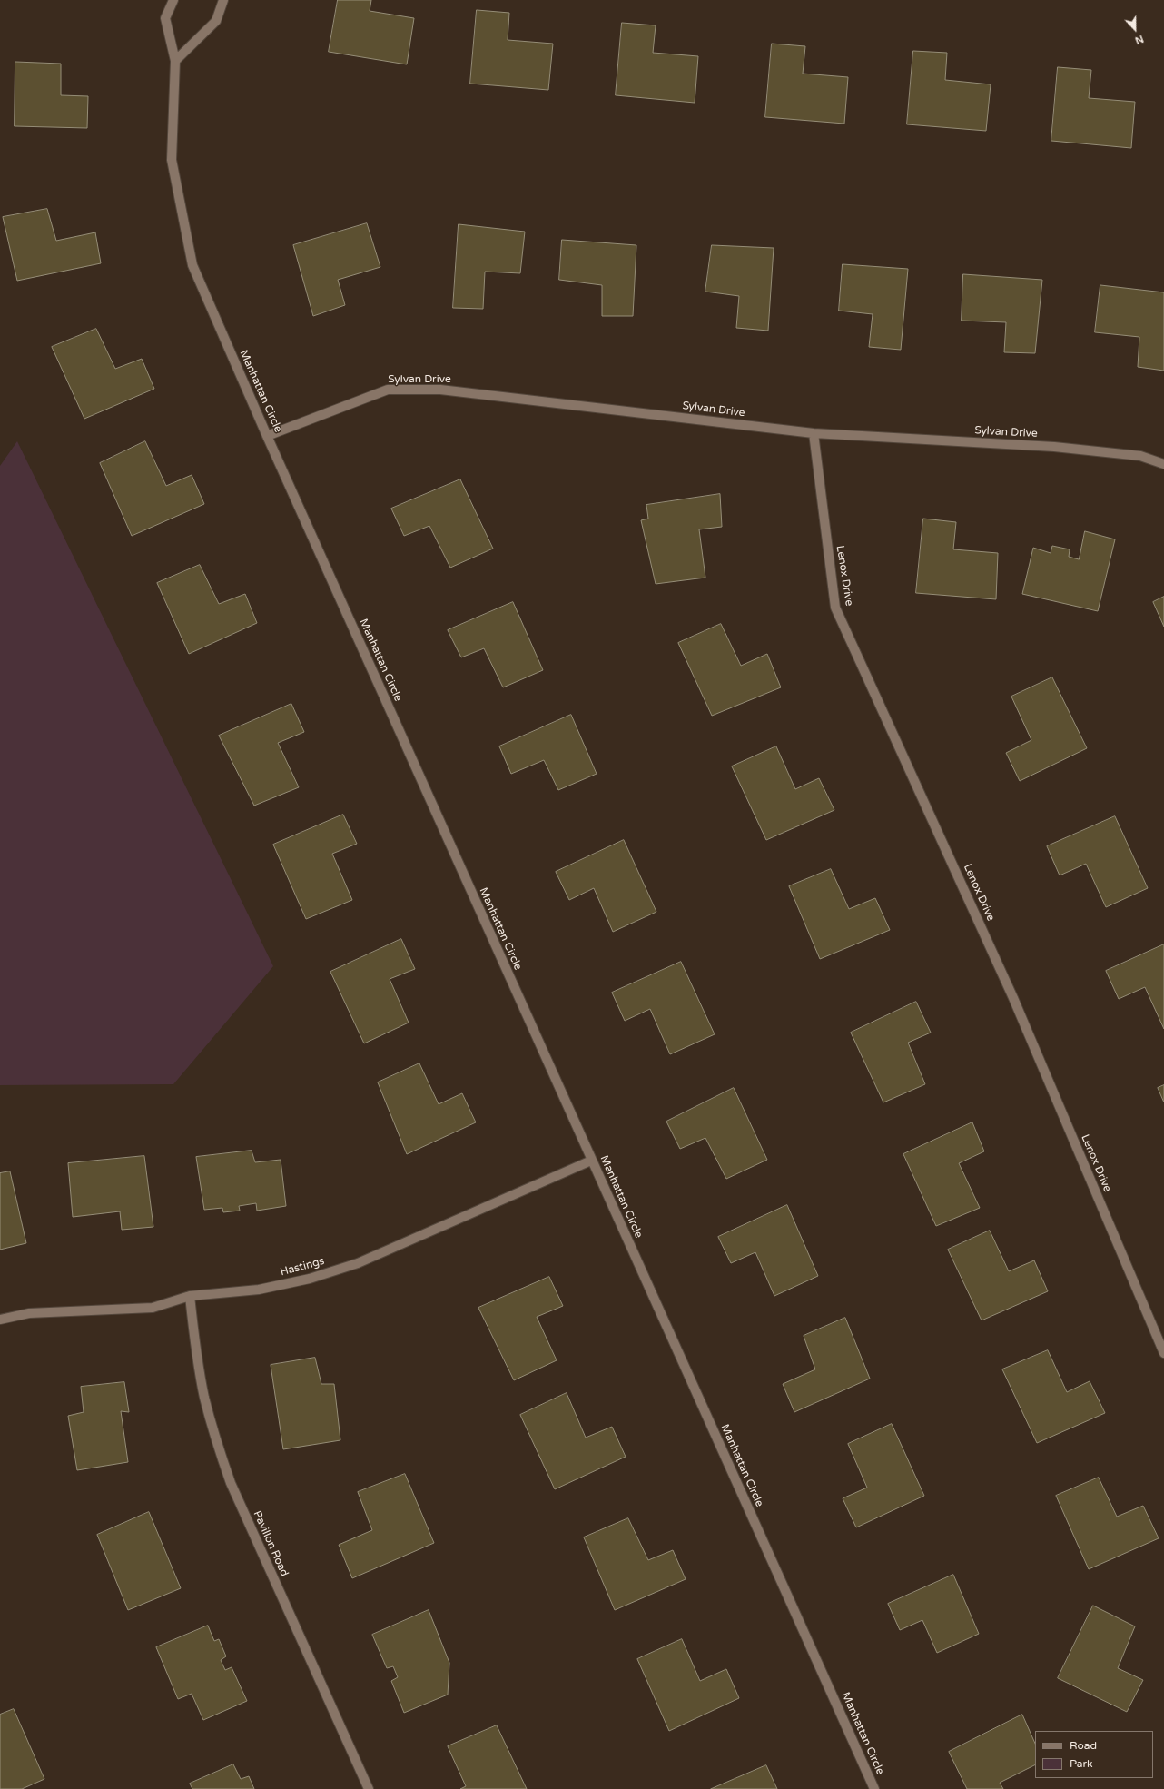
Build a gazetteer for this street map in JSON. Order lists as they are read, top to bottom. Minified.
{"streets":{"street":["Sylvan Drive","Manhattan Circle","Lenox Drive","Hastings","Pavillon Road"]},"crossings":[["Sylvan Drive","Manhattan Circle"],["Sylvan Drive","Lenox Drive"],["Manhattan Circle","Hastings"],["Hastings","Pavillon Road"]],"legend":["Road","Park"],"north":"bottom"}
